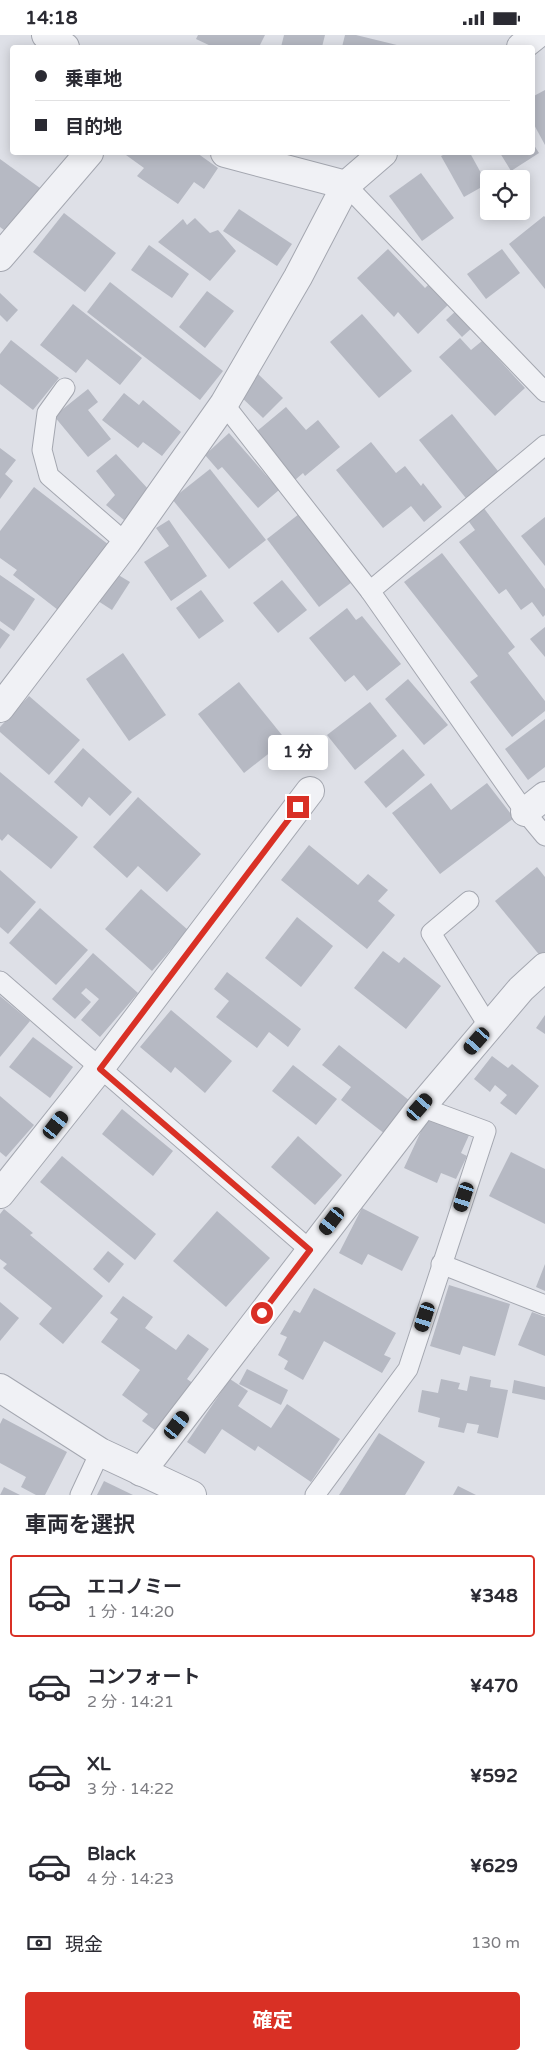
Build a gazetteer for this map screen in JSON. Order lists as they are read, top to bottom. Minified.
{"page":{"status":"14:18","banner":["乗車地","目的地"],"bubble":"1 分","heading":"車両を選択","list":[{"name":"エコノミー","note":"1 分 · 14:20","value":"¥348"},{"name":"コンフォート","note":"2 分 · 14:21","value":"¥470"},{"name":"XL","note":"3 分 · 14:22","value":"¥592"},{"name":"Black","note":"4 分 · 14:23","value":"¥629"}],"pay":["現金","130 m"],"buttons":"確定"}}
